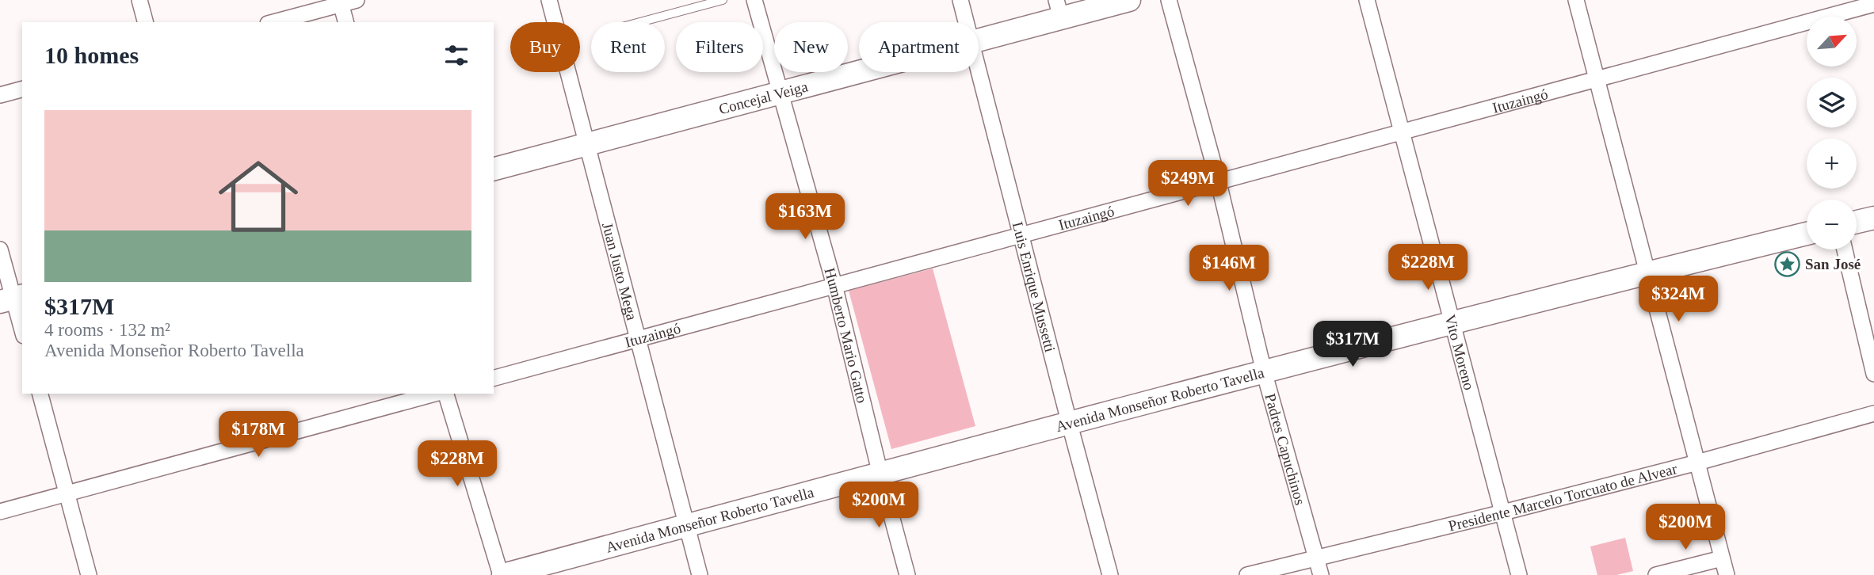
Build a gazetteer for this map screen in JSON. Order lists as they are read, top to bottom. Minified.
{"streets":{"main road":["Concejal Veiga","Avenida Monseñor Roberto Tavella"],"street":["Ituzaingó","Juan Justo Mega","Luis Enrique Mussetti","Humberto Mario Gatto","Vito Moreno","Padres Capuchinos","Presidente Marcelo Torcuato de Alvear"]},"crossings":[["Concejal Veiga","Juan Justo Mega"],["Concejal Veiga","Humberto Mario Gatto"],["Ituzaingó","Juan Justo Mega"],["Ituzaingó","Luis Enrique Mussetti"],["Ituzaingó","Humberto Mario Gatto"],["Ituzaingó","Vito Moreno"],["Ituzaingó","Padres Capuchinos"],["Juan Justo Mega","Avenida Monseñor Roberto Tavella"],["Luis Enrique Mussetti","Avenida Monseñor Roberto Tavella"],["Humberto Mario Gatto","Avenida Monseñor Roberto Tavella"],["Vito Moreno","Avenida Monseñor Roberto Tavella"],["Vito Moreno","Presidente Marcelo Torcuato de Alvear"],["Avenida Monseñor Roberto Tavella","Padres Capuchinos"],["Padres Capuchinos","Presidente Marcelo Torcuato de Alvear"]],"places":{"place":["San José"]},"north":"top right","page":{"map_buttons":["+","−"],"chip":["Buy","Rent","Filters","New","Apartment"],"heading":"10 homes","list":[{"name":"$317M","note":"4 rooms · 132 m² · Avenida Monseñor Roberto Tavella"}],"price":["$249M","$163M","$228M","$146M","$324M","$317M","$178M","$228M","$200M","$200M"]}}
